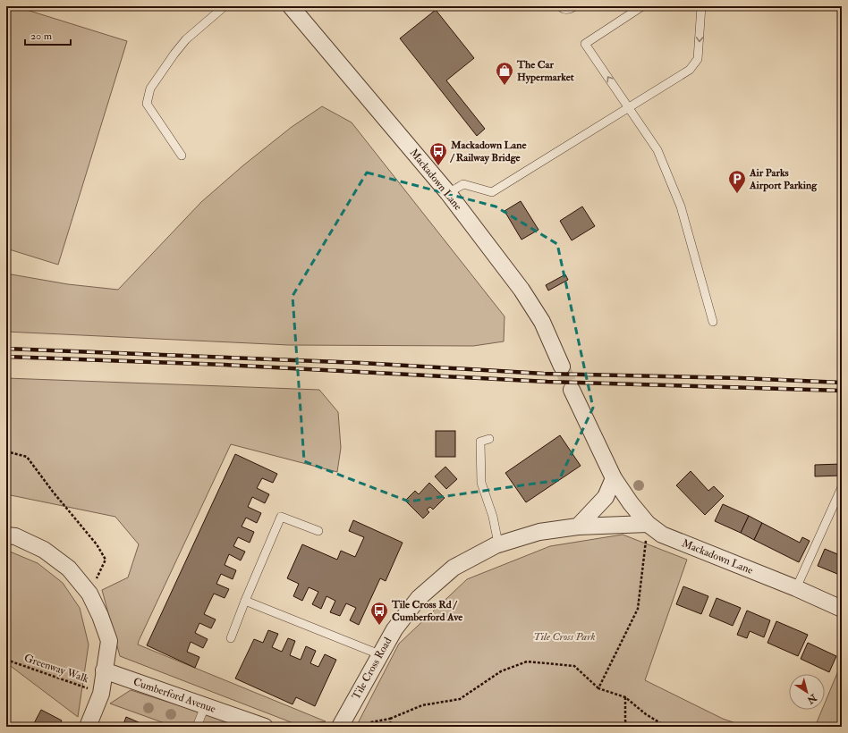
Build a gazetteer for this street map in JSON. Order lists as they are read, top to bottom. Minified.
{"streets":{"street":["Mackadown Lane","Tile Cross Road","Cumberford Avenue"],"path":["Greenway Walk"]},"crossings":[["Mackadown Lane","Tile Cross Road"]],"parks":["Tile Cross Park"],"places":{"shop":["The Car Hypermarket"],"bus stop":["Mackadown Lane / Railway Bridge","Tile Cross Rd / Cumberford Ave"],"parking":["Air Parks Airport Parking"]},"scale_bar":"20 m","north":"bottom right"}
